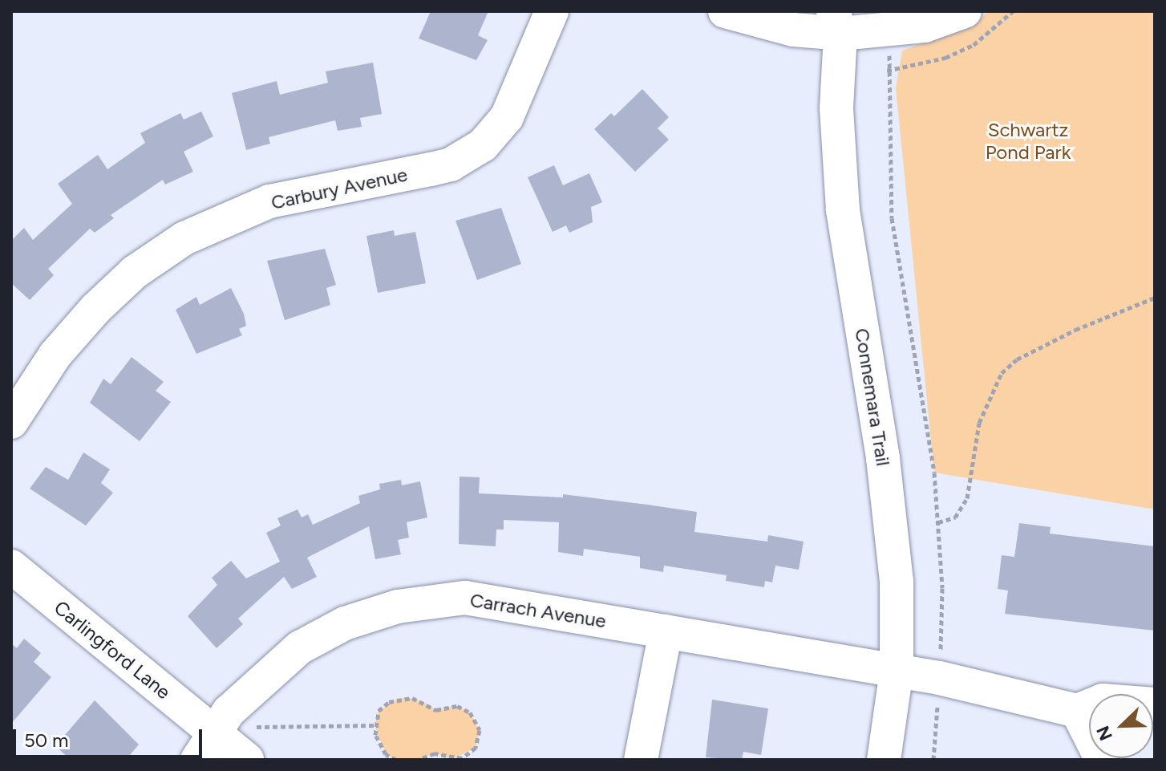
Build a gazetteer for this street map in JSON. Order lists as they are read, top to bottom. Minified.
{"streets":{"street":["Carbury Avenue","Connemara Trail","Carrach Avenue","Carlingford Lane"]},"crossings":[["Connemara Trail","Carrach Avenue"],["Carrach Avenue","Carlingford Lane"]],"parks":["Schwartz Pond Park"],"scale_bar":"50 m","north":"bottom left"}
